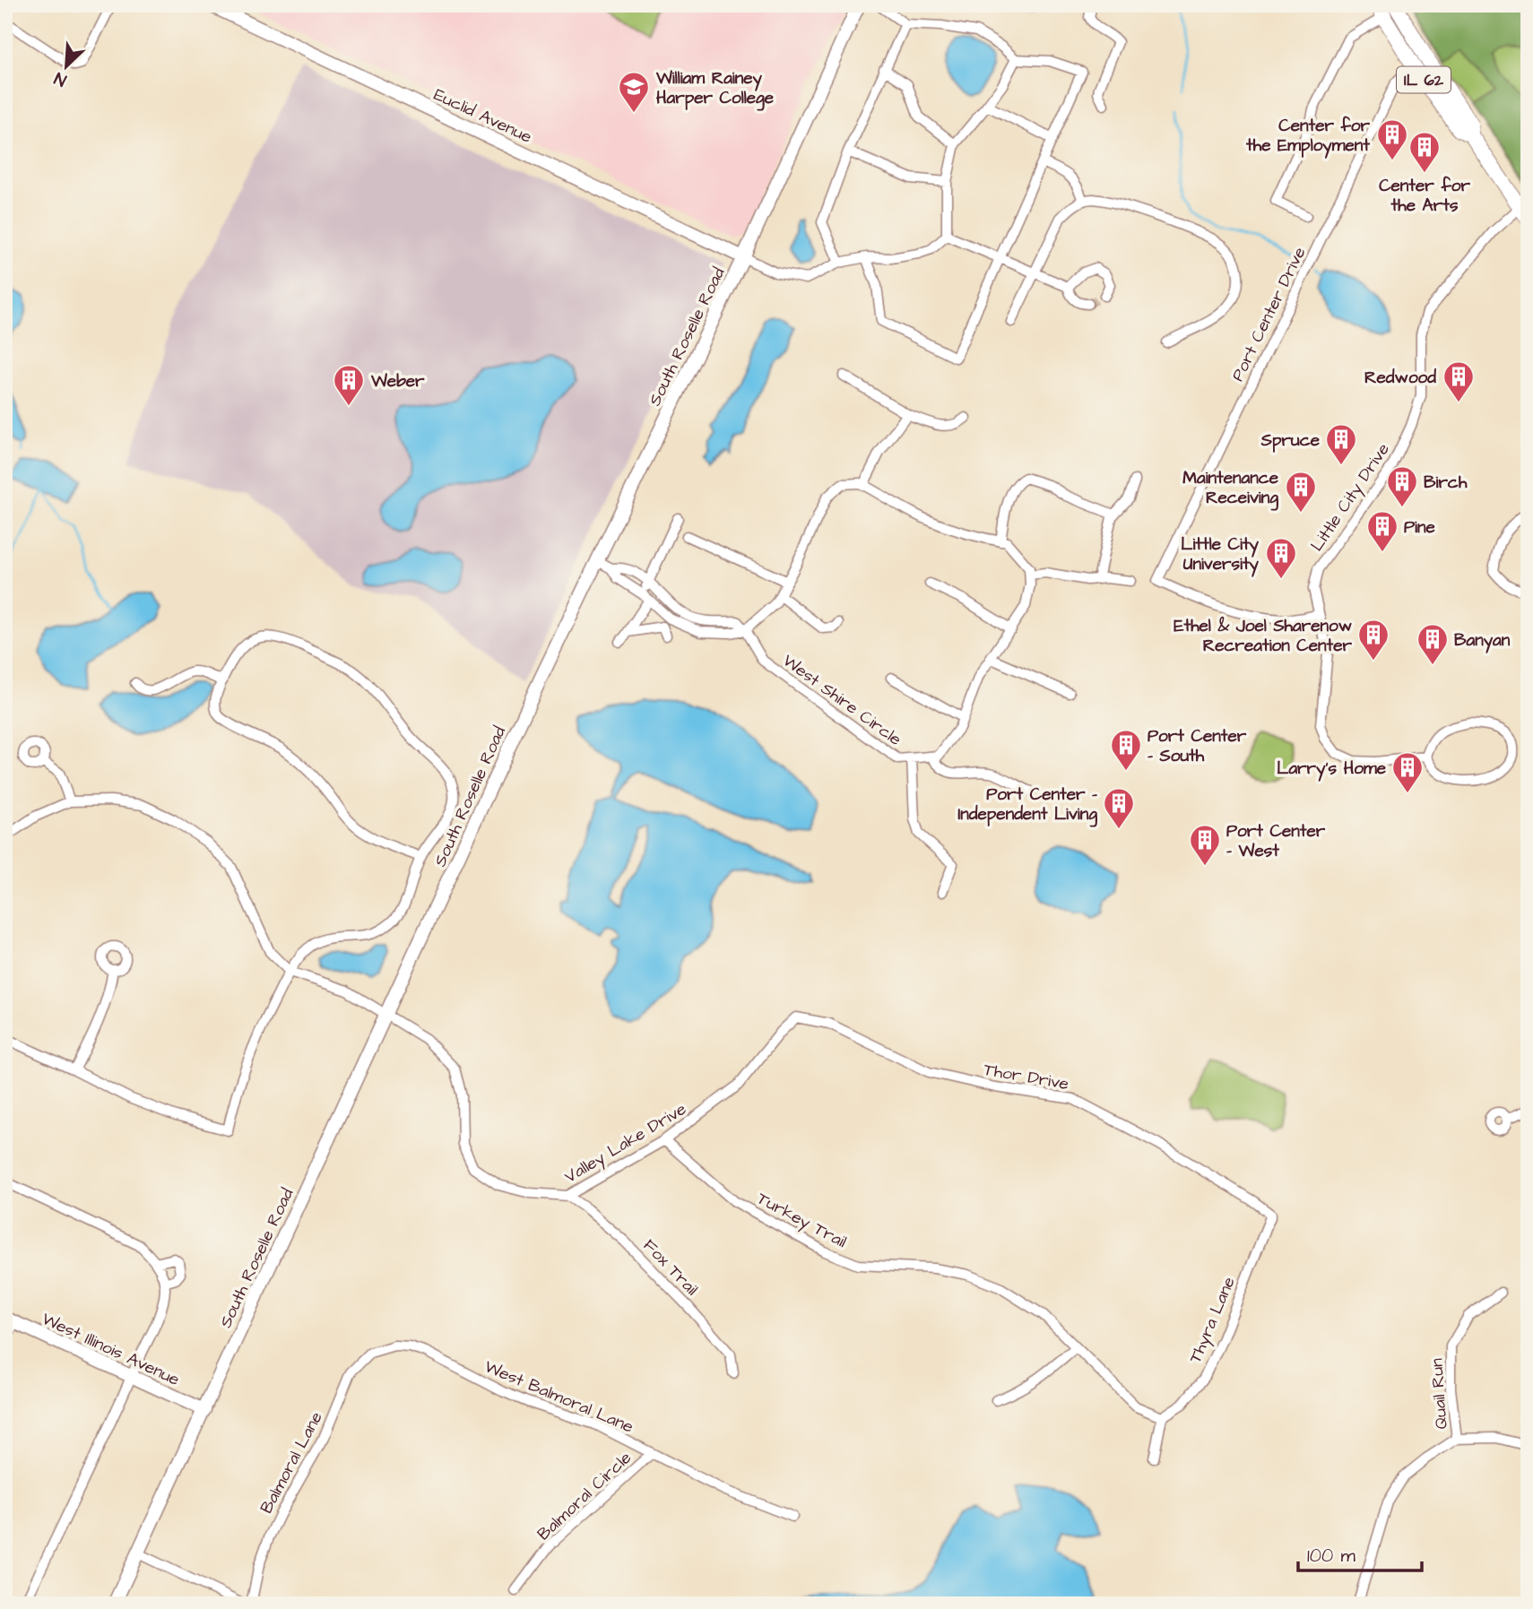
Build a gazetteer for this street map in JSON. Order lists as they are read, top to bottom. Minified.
{"streets":{"main road":["IL 62","Euclid Avenue","South Roselle Road","West Illinois Avenue"],"street":["Port Center Drive","Little City Drive","West Shire Circle","Thor Drive","Valley Lake Drive","Turkey Trail","Fox Trail","Thyra Lane","Quail Run","West Balmoral Lane","Balmoral Lane","Balmoral Circle"]},"crossings":[["IL 62","Port Center Drive"],["IL 62","Little City Drive"],["Euclid Avenue","South Roselle Road"],["Port Center Drive","Little City Drive"],["South Roselle Road","Valley Lake Drive"],["South Roselle Road","West Illinois Avenue"],["Thor Drive","Valley Lake Drive"],["Thor Drive","Thyra Lane"],["Valley Lake Drive","Turkey Trail"],["Valley Lake Drive","Fox Trail"],["Turkey Trail","Thyra Lane"],["West Balmoral Lane","Balmoral Lane"],["West Balmoral Lane","Balmoral Circle"]],"places":{"school or university":["William Rainey Harper College"],"building":["Center for the Employment","Center for the Arts","Redwood","Weber","Spruce","Birch","Maintenance Receiving","Pine","Little City University","Ethel & Joel Sharenow Recreation Center","Banyan","Port Center - South","Larry's Home","Port Center - Independent Living","Port Center - West"]},"scale_bar":"100 m","north":"bottom left"}
